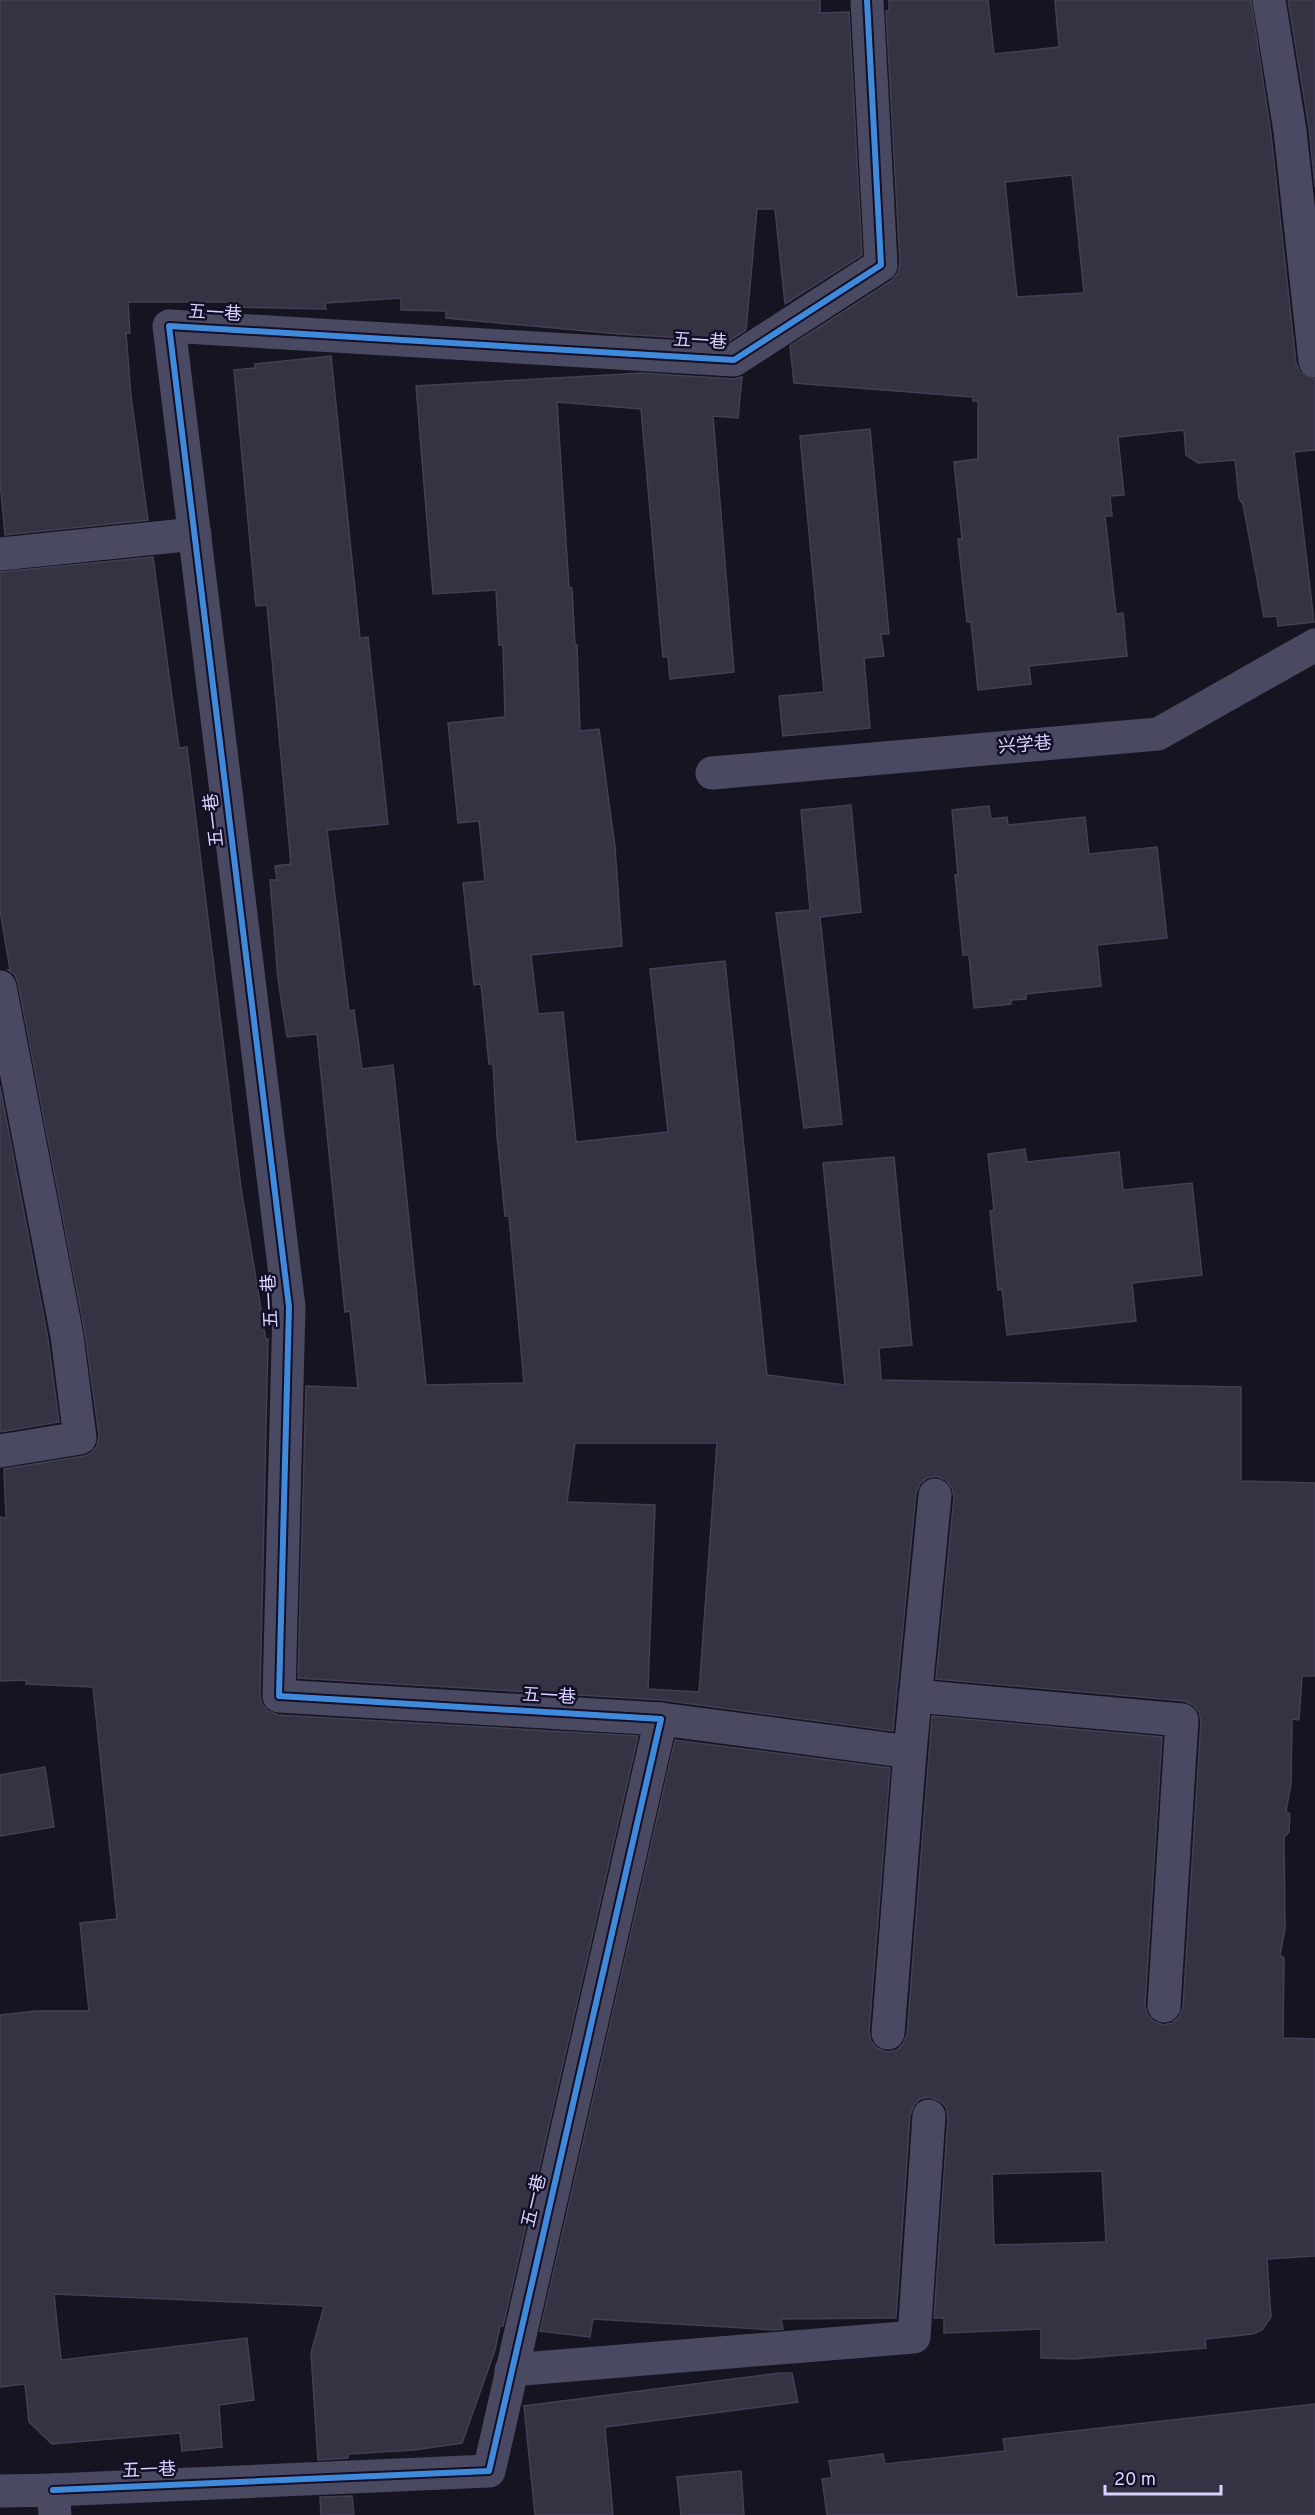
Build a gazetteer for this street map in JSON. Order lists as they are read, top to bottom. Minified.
{"streets":{"street":["五一巷","兴学巷"]},"scale_bar":"20 m"}
